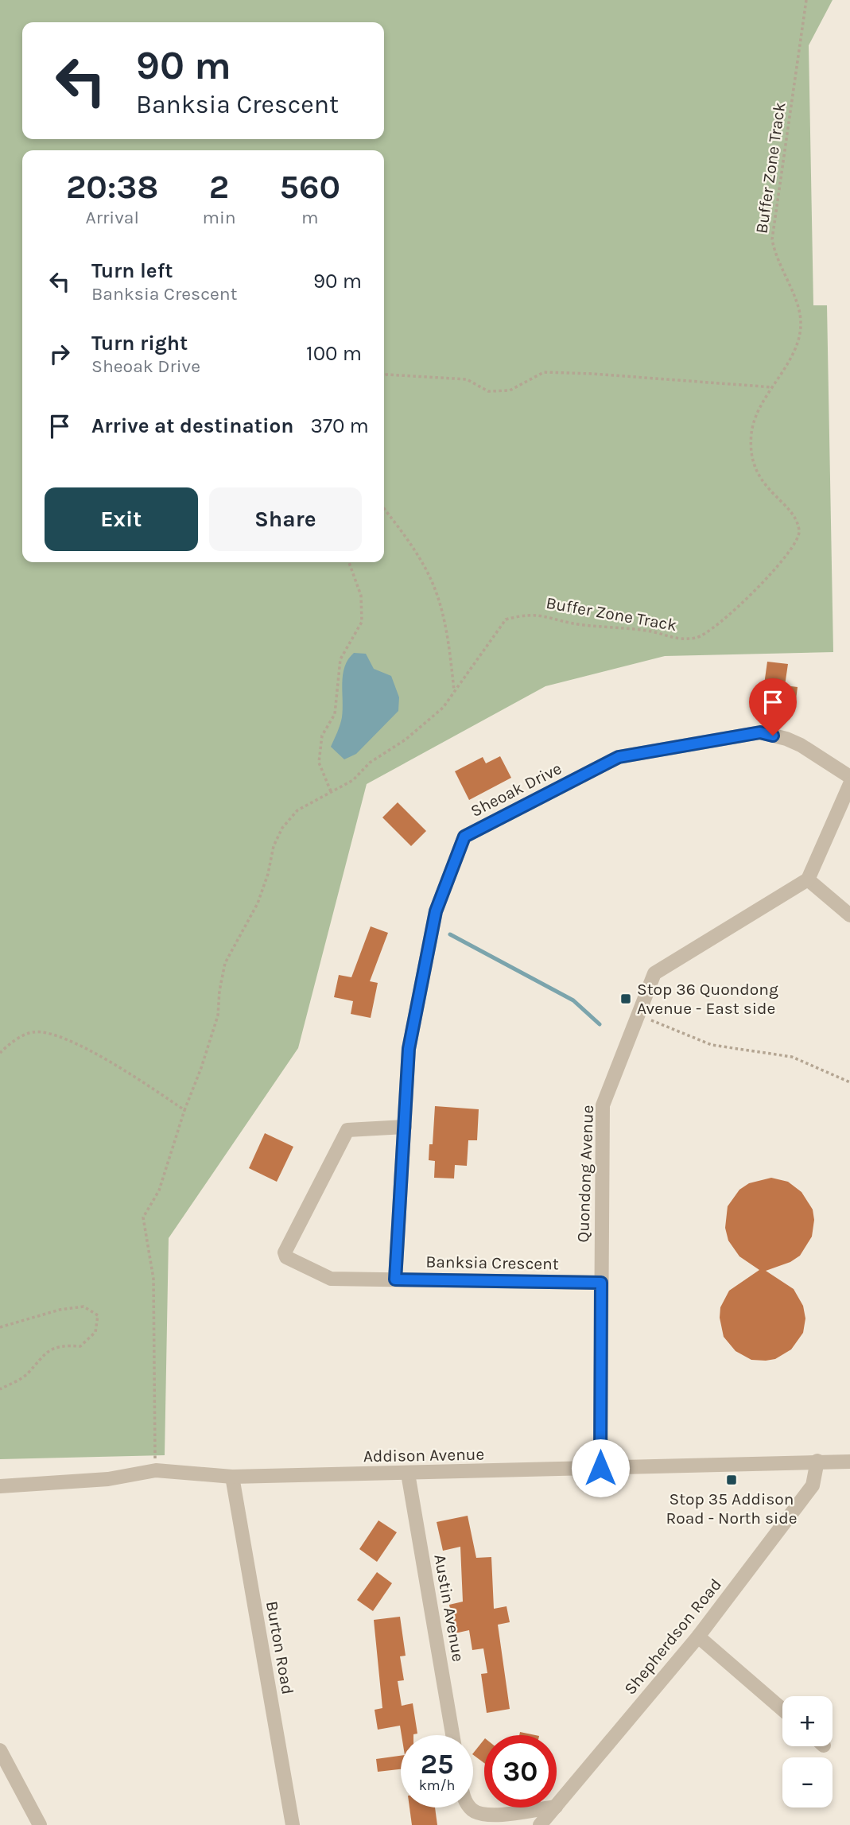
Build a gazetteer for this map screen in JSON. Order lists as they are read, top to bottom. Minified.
{"streets":{"street":["Sheoak Drive","Quondong Avenue","Banksia Crescent","Addison Avenue","Austin Avenue","Shepherdson Road","Burton Road"],"path":["Buffer Zone Track"]},"crossings":[["Buffer Zone Track","Addison Avenue"],["Sheoak Drive","Banksia Crescent"],["Quondong Avenue","Banksia Crescent"],["Quondong Avenue","Addison Avenue"],["Addison Avenue","Austin Avenue"],["Addison Avenue","Shepherdson Road"],["Addison Avenue","Burton Road"]],"places":{"transit":["Stop 36 Quondong Avenue - East side","Stop 35 Addison Road - North side"]},"page":{"turn":["90 m","Banksia Crescent"],"eta":["20:38","Arrival","2","min","560","m"],"list":[{"name":"Turn left","note":"Banksia Crescent","value":"90 m"},{"name":"Turn right","note":"Sheoak Drive","value":"100 m"},{"name":"Arrive at destination","value":"370 m"}],"buttons":["Exit","Share"],"map_buttons":["+","−"],"speed":"25 km/h","limit":"30"}}
